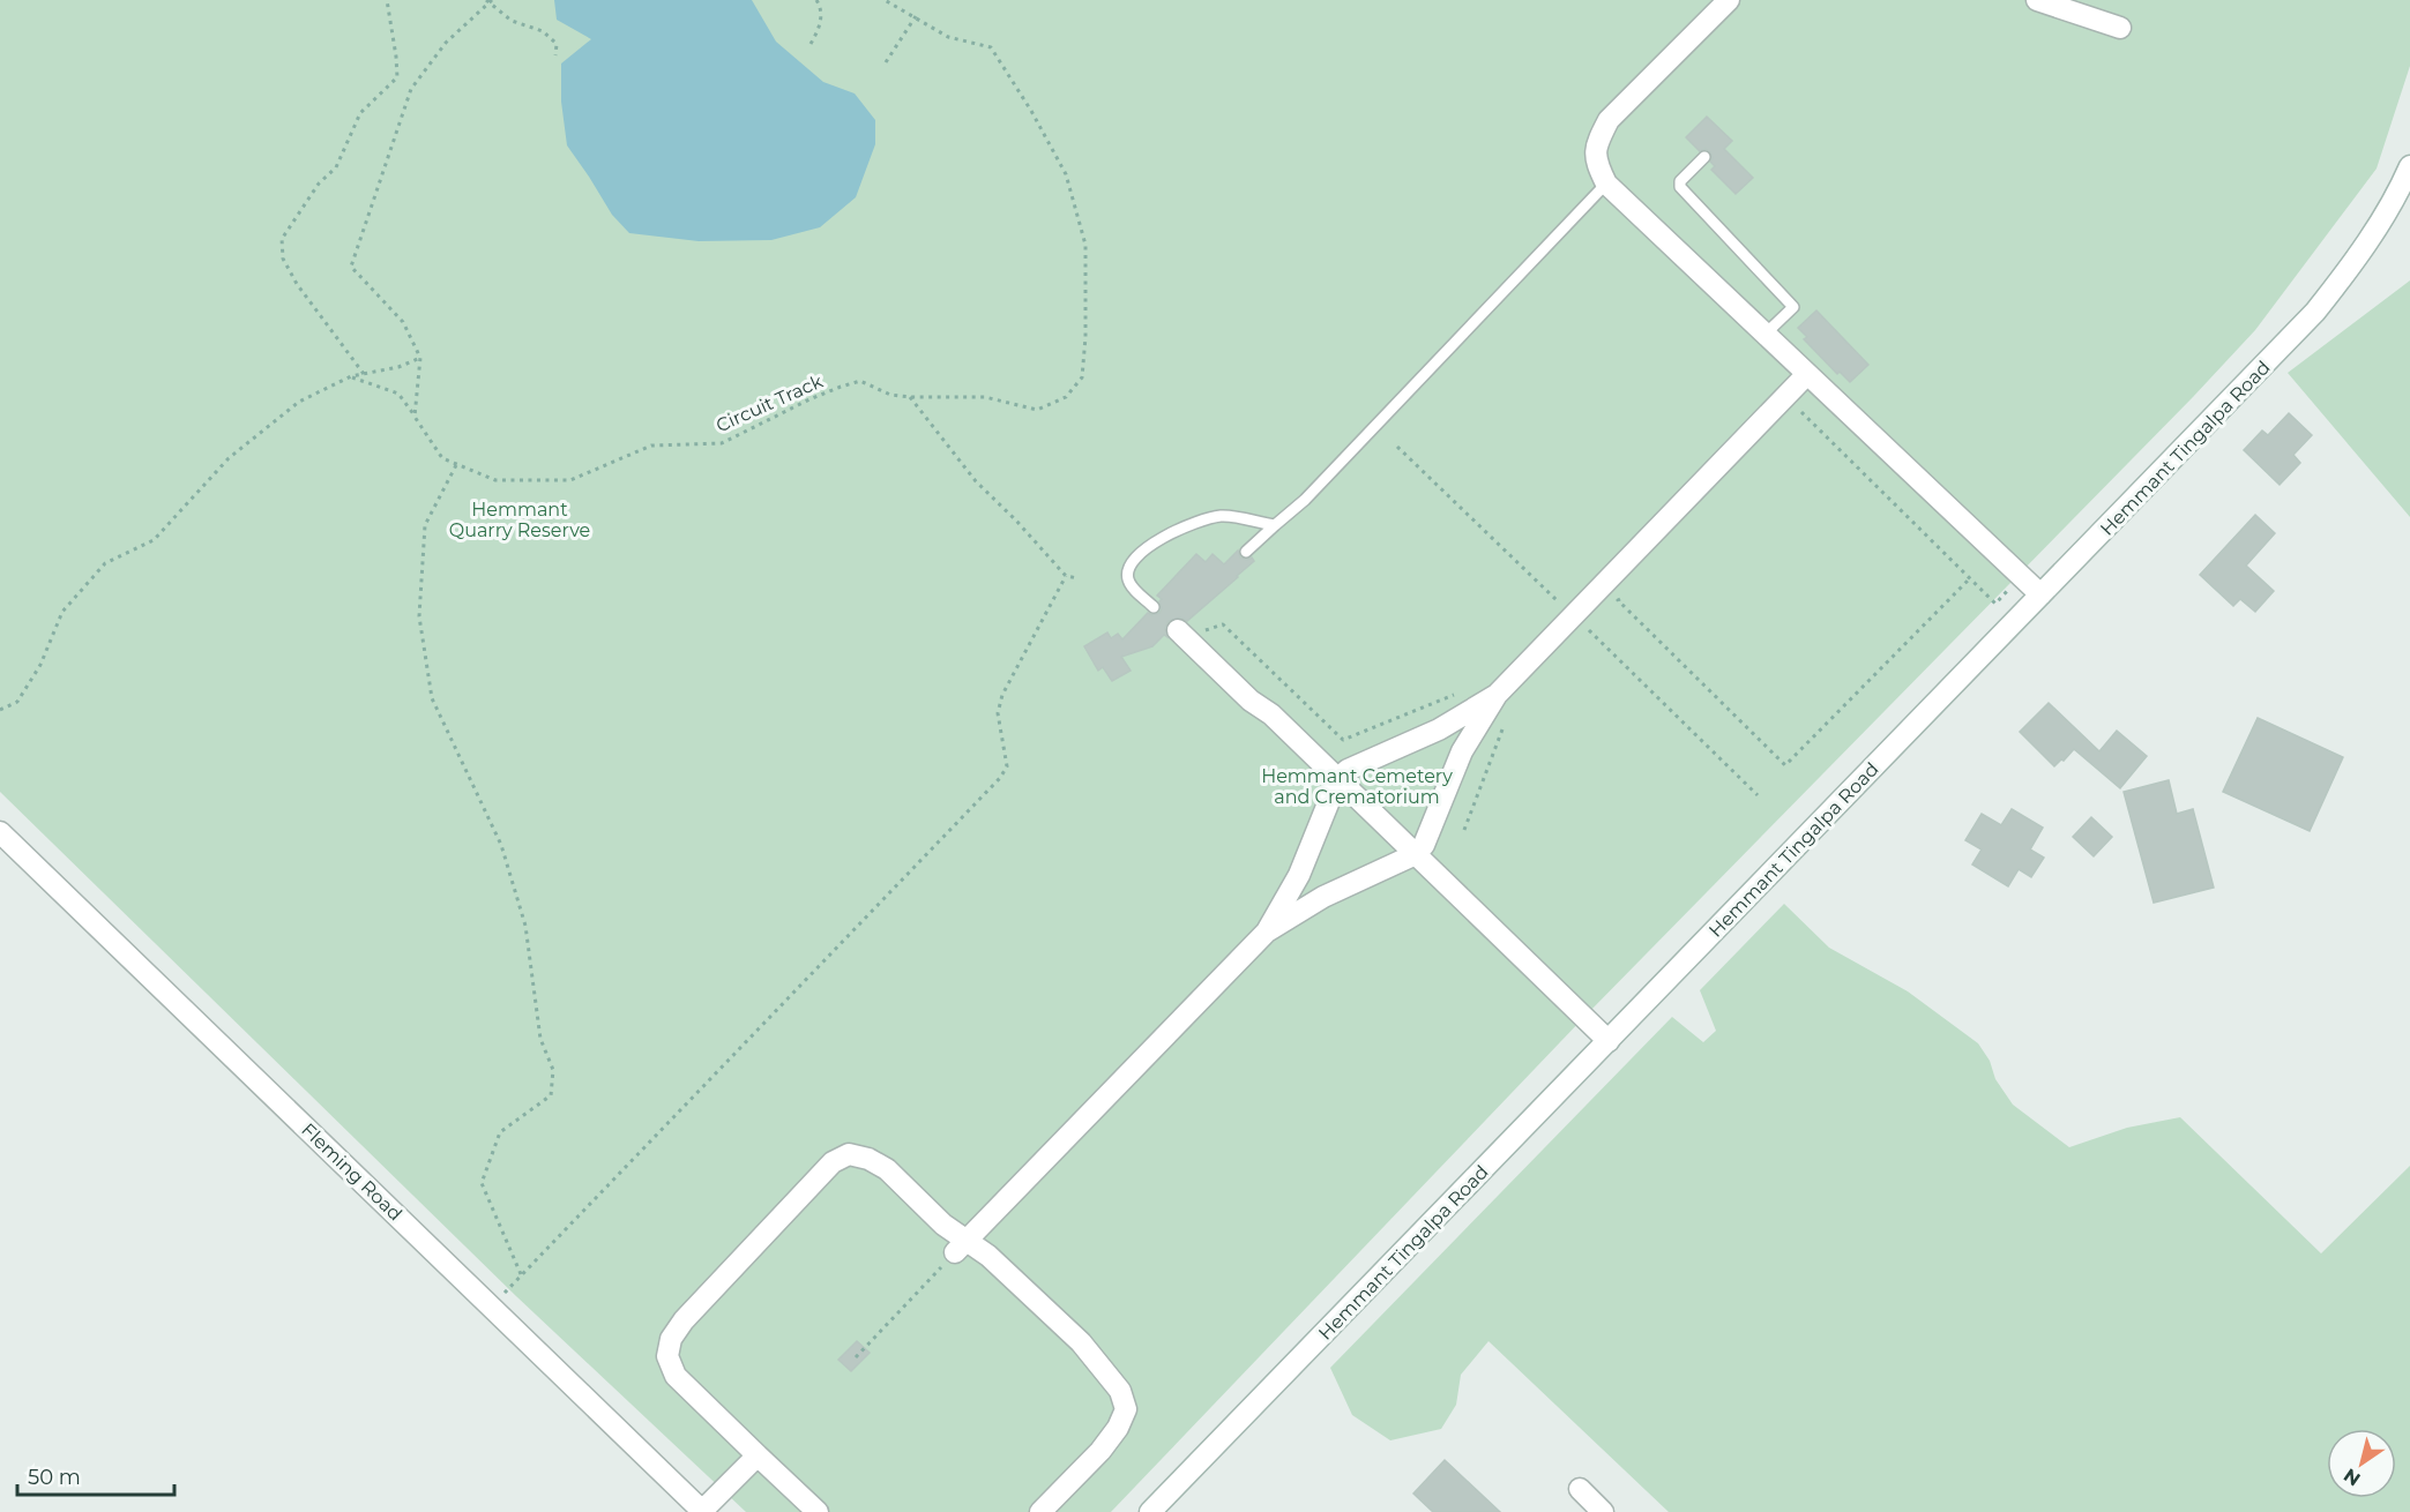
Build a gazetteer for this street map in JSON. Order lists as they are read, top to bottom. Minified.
{"streets":{"street":["Hemmant Tingalpa Road","Fleming Road"],"path":["Circuit Track"]},"parks":["Hemmant Quarry Reserve","Hemmant Cemetery and Crematorium"],"scale_bar":"50 m","north":"bottom left"}
